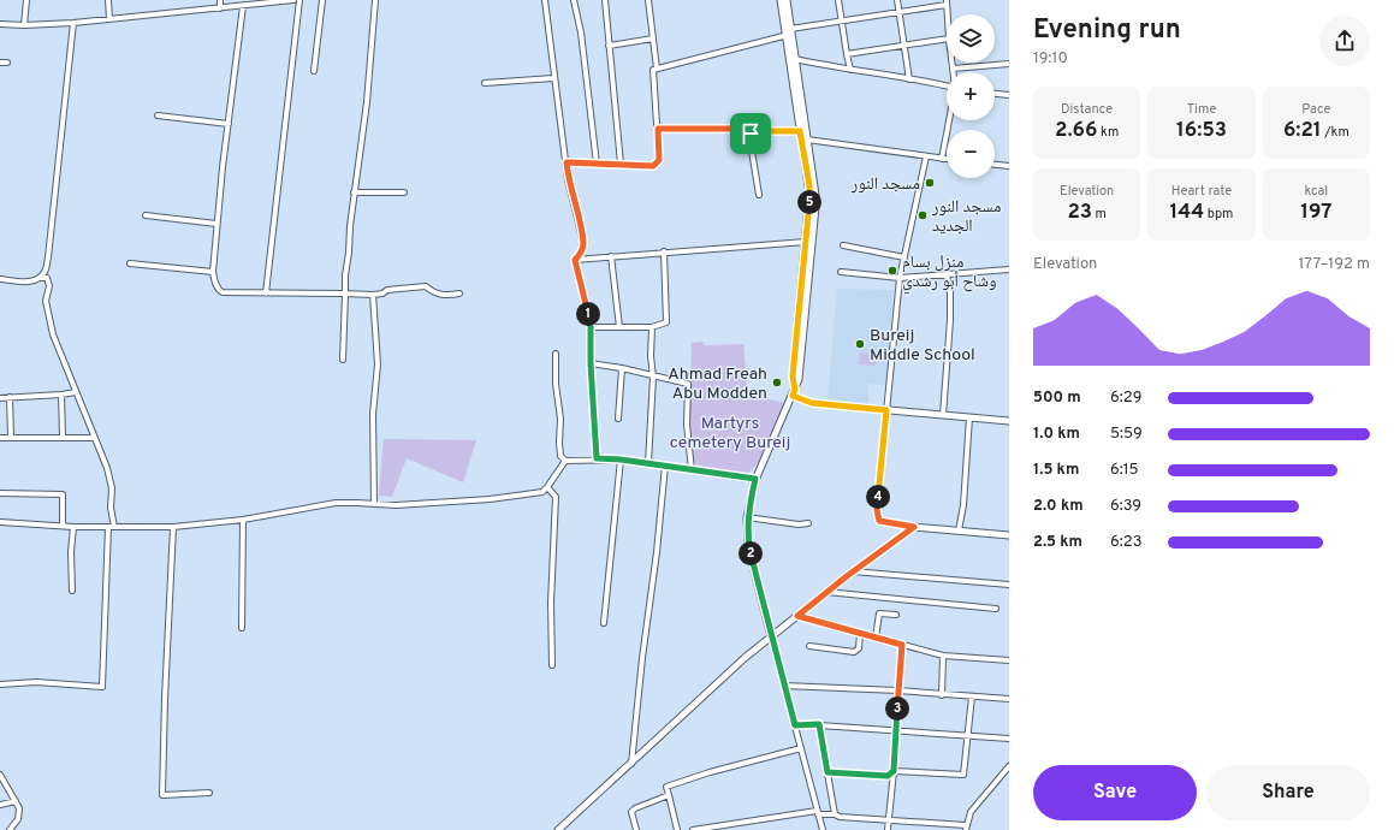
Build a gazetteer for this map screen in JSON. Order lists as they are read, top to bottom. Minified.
{"parks":["Martyrs cemetery Bureij"],"places":["مسجد النور","مسجد النور الجديد","منزل بسام وشاح أبو رشدي","Bureij Middle School","Ahmad Freah Abu Modden"],"page":{"heading":["Evening run","19:10"],"map_buttons":["+","−"],"stats":[["Distance","2.66 km"],["Time","16:53"],["Pace","6:21 /km"],["Elevation","23 m"],["Heart rate","144 bpm"],["kcal","197"]],"pins":["5","1","4","2","3"],"chart":["Elevation","177–192 m"],"list":[{"name":"500 m","note":"6:29"},{"name":"1.0 km","note":"5:59"},{"name":"1.5 km","note":"6:15"},{"name":"2.0 km","note":"6:39"},{"name":"2.5 km","note":"6:23"}],"buttons":["Save","Share"]}}
